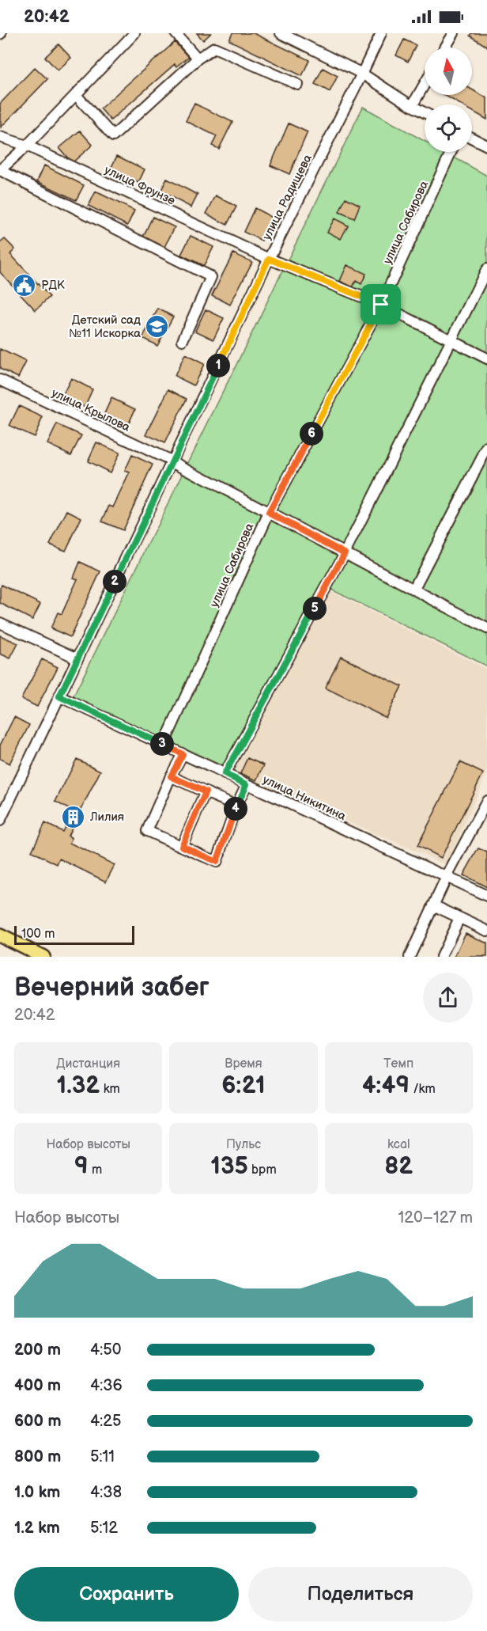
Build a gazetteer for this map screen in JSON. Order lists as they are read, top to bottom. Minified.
{"streets":{"street":["улица Фрунзе","улица Радищева","улица Сабирова","улица Крылова","улица Никитина"]},"crossings":[["улица Фрунзе","улица Радищева"],["улица Фрунзе","улица Сабирова"],["улица Радищева","улица Крылова"],["улица Радищева","улица Никитина"],["улица Сабирова","улица Крылова"],["улица Сабирова","улица Никитина"]],"places":{"public building":["РДК"],"school or university":["Детский сад №11 Искорка"],"building":["Лилия"]},"scale_bar":"100 m","north":"top","page":{"status":"20:42","pins":["1","6","2","5","3","4"],"scale":"100 m","heading":["Вечерний забег","20:42"],"stats":[["Дистанция","1.32 km"],["Время","6:21"],["Темп","4:49 /km"],["Набор высоты","9 m"],["Пульс","135 bpm"],["kcal","82"]],"chart":["Набор высоты","120–127 m"],"list":[{"name":"200 m","note":"4:50"},{"name":"400 m","note":"4:36"},{"name":"600 m","note":"4:25"},{"name":"800 m","note":"5:11"},{"name":"1.0 km","note":"4:38"},{"name":"1.2 km","note":"5:12"}],"buttons":["Сохранить","Поделиться"]}}
